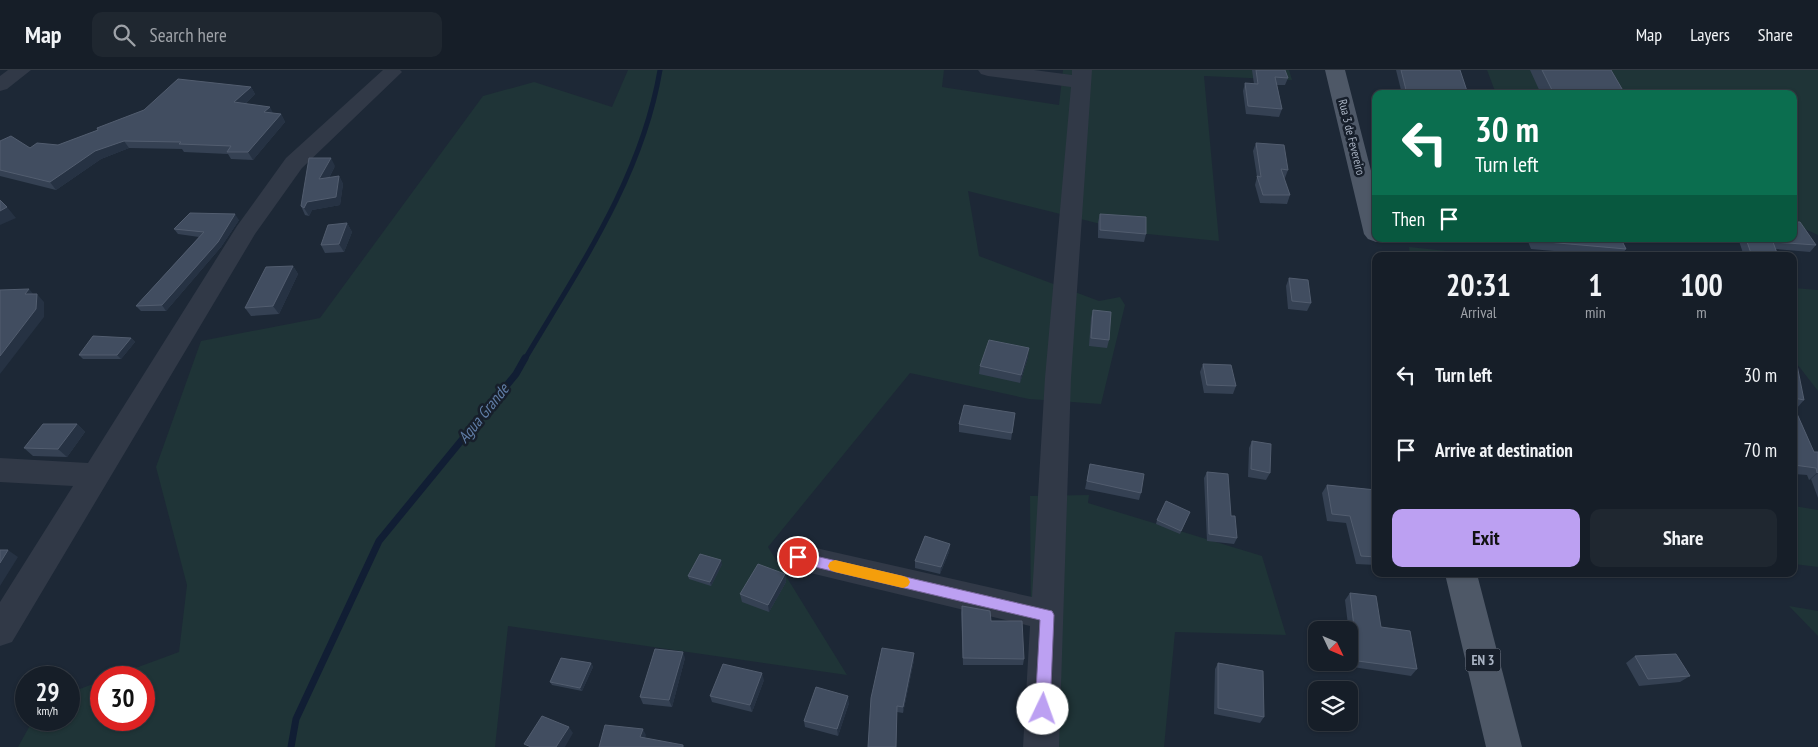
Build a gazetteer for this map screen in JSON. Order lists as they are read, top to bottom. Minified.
{"streets":{"main road":["Rua 3 de Fevereiro","EN 3"]},"water":["Agua Grande"],"north":"bottom right","page":{"header":"Map","search":"Search here","nav":["Map","Layers","Share"],"turn":["30 m","Turn left"],"then":"Then","eta":["20:31","Arrival","1","min","100","m"],"list":[{"name":"Turn left","value":"30 m"},{"name":"Arrive at destination","value":"70 m"}],"buttons":["Exit","Share"],"speed":"29 km/h","limit":"30"}}
